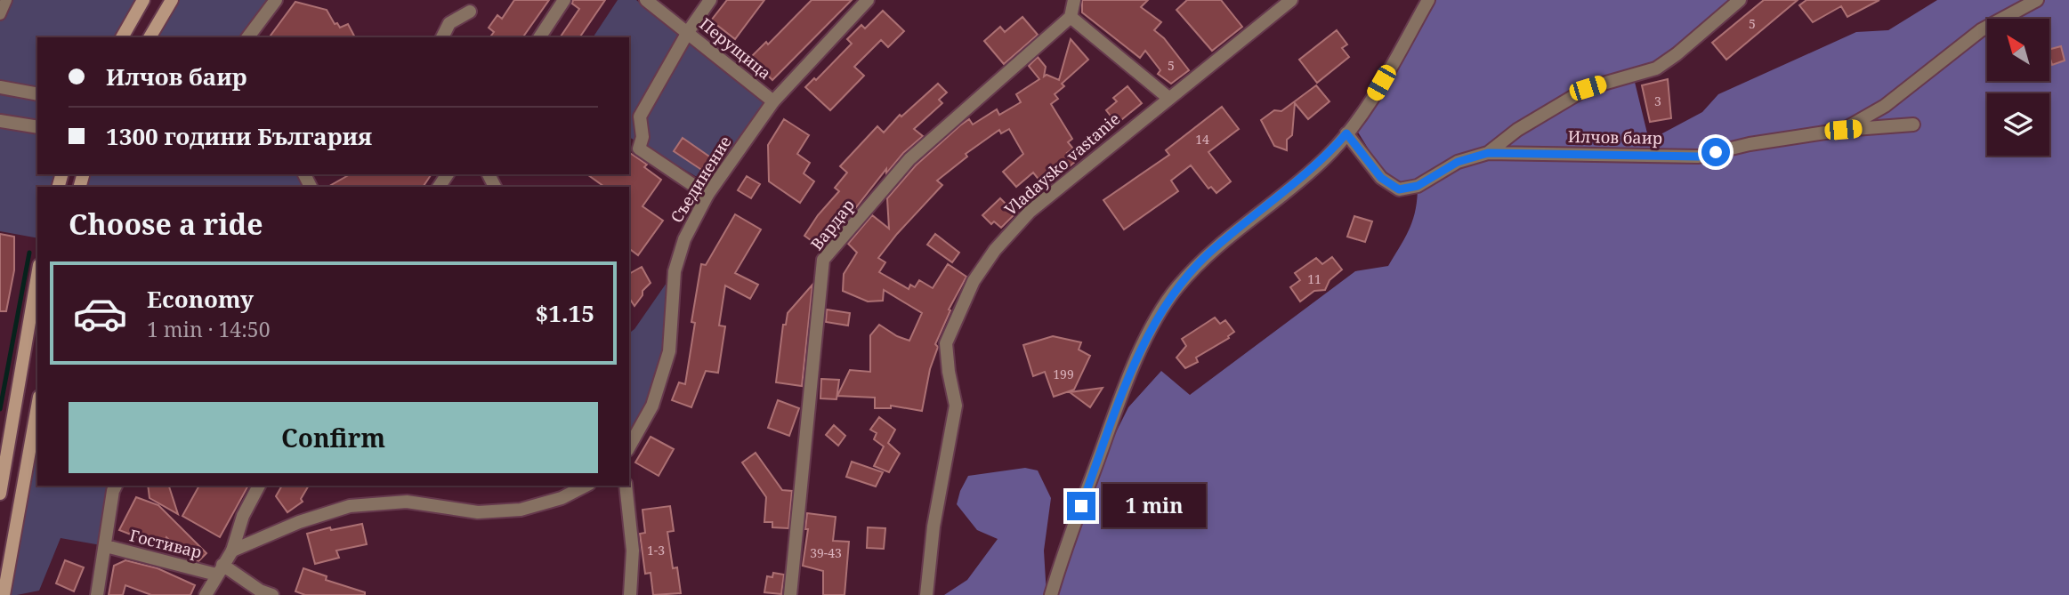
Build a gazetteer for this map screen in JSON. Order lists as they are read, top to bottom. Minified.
{"streets":{"street":["Перущица","Илчов баир","Vladaysko vastanie","Съединение","Вардар","Гостивар"]},"crossings":[["Перущица","Съединение"]],"house_numbers":["5","5","3","14","11","199","1-3","39-43"],"north":"top left","page":{"banner":["Илчов баир","1300 години България"],"heading":"Choose a ride","list":[{"name":"Economy","note":"1 min · 14:50","value":"$1.15"}],"buttons":"Confirm","bubble":"1 min"}}
